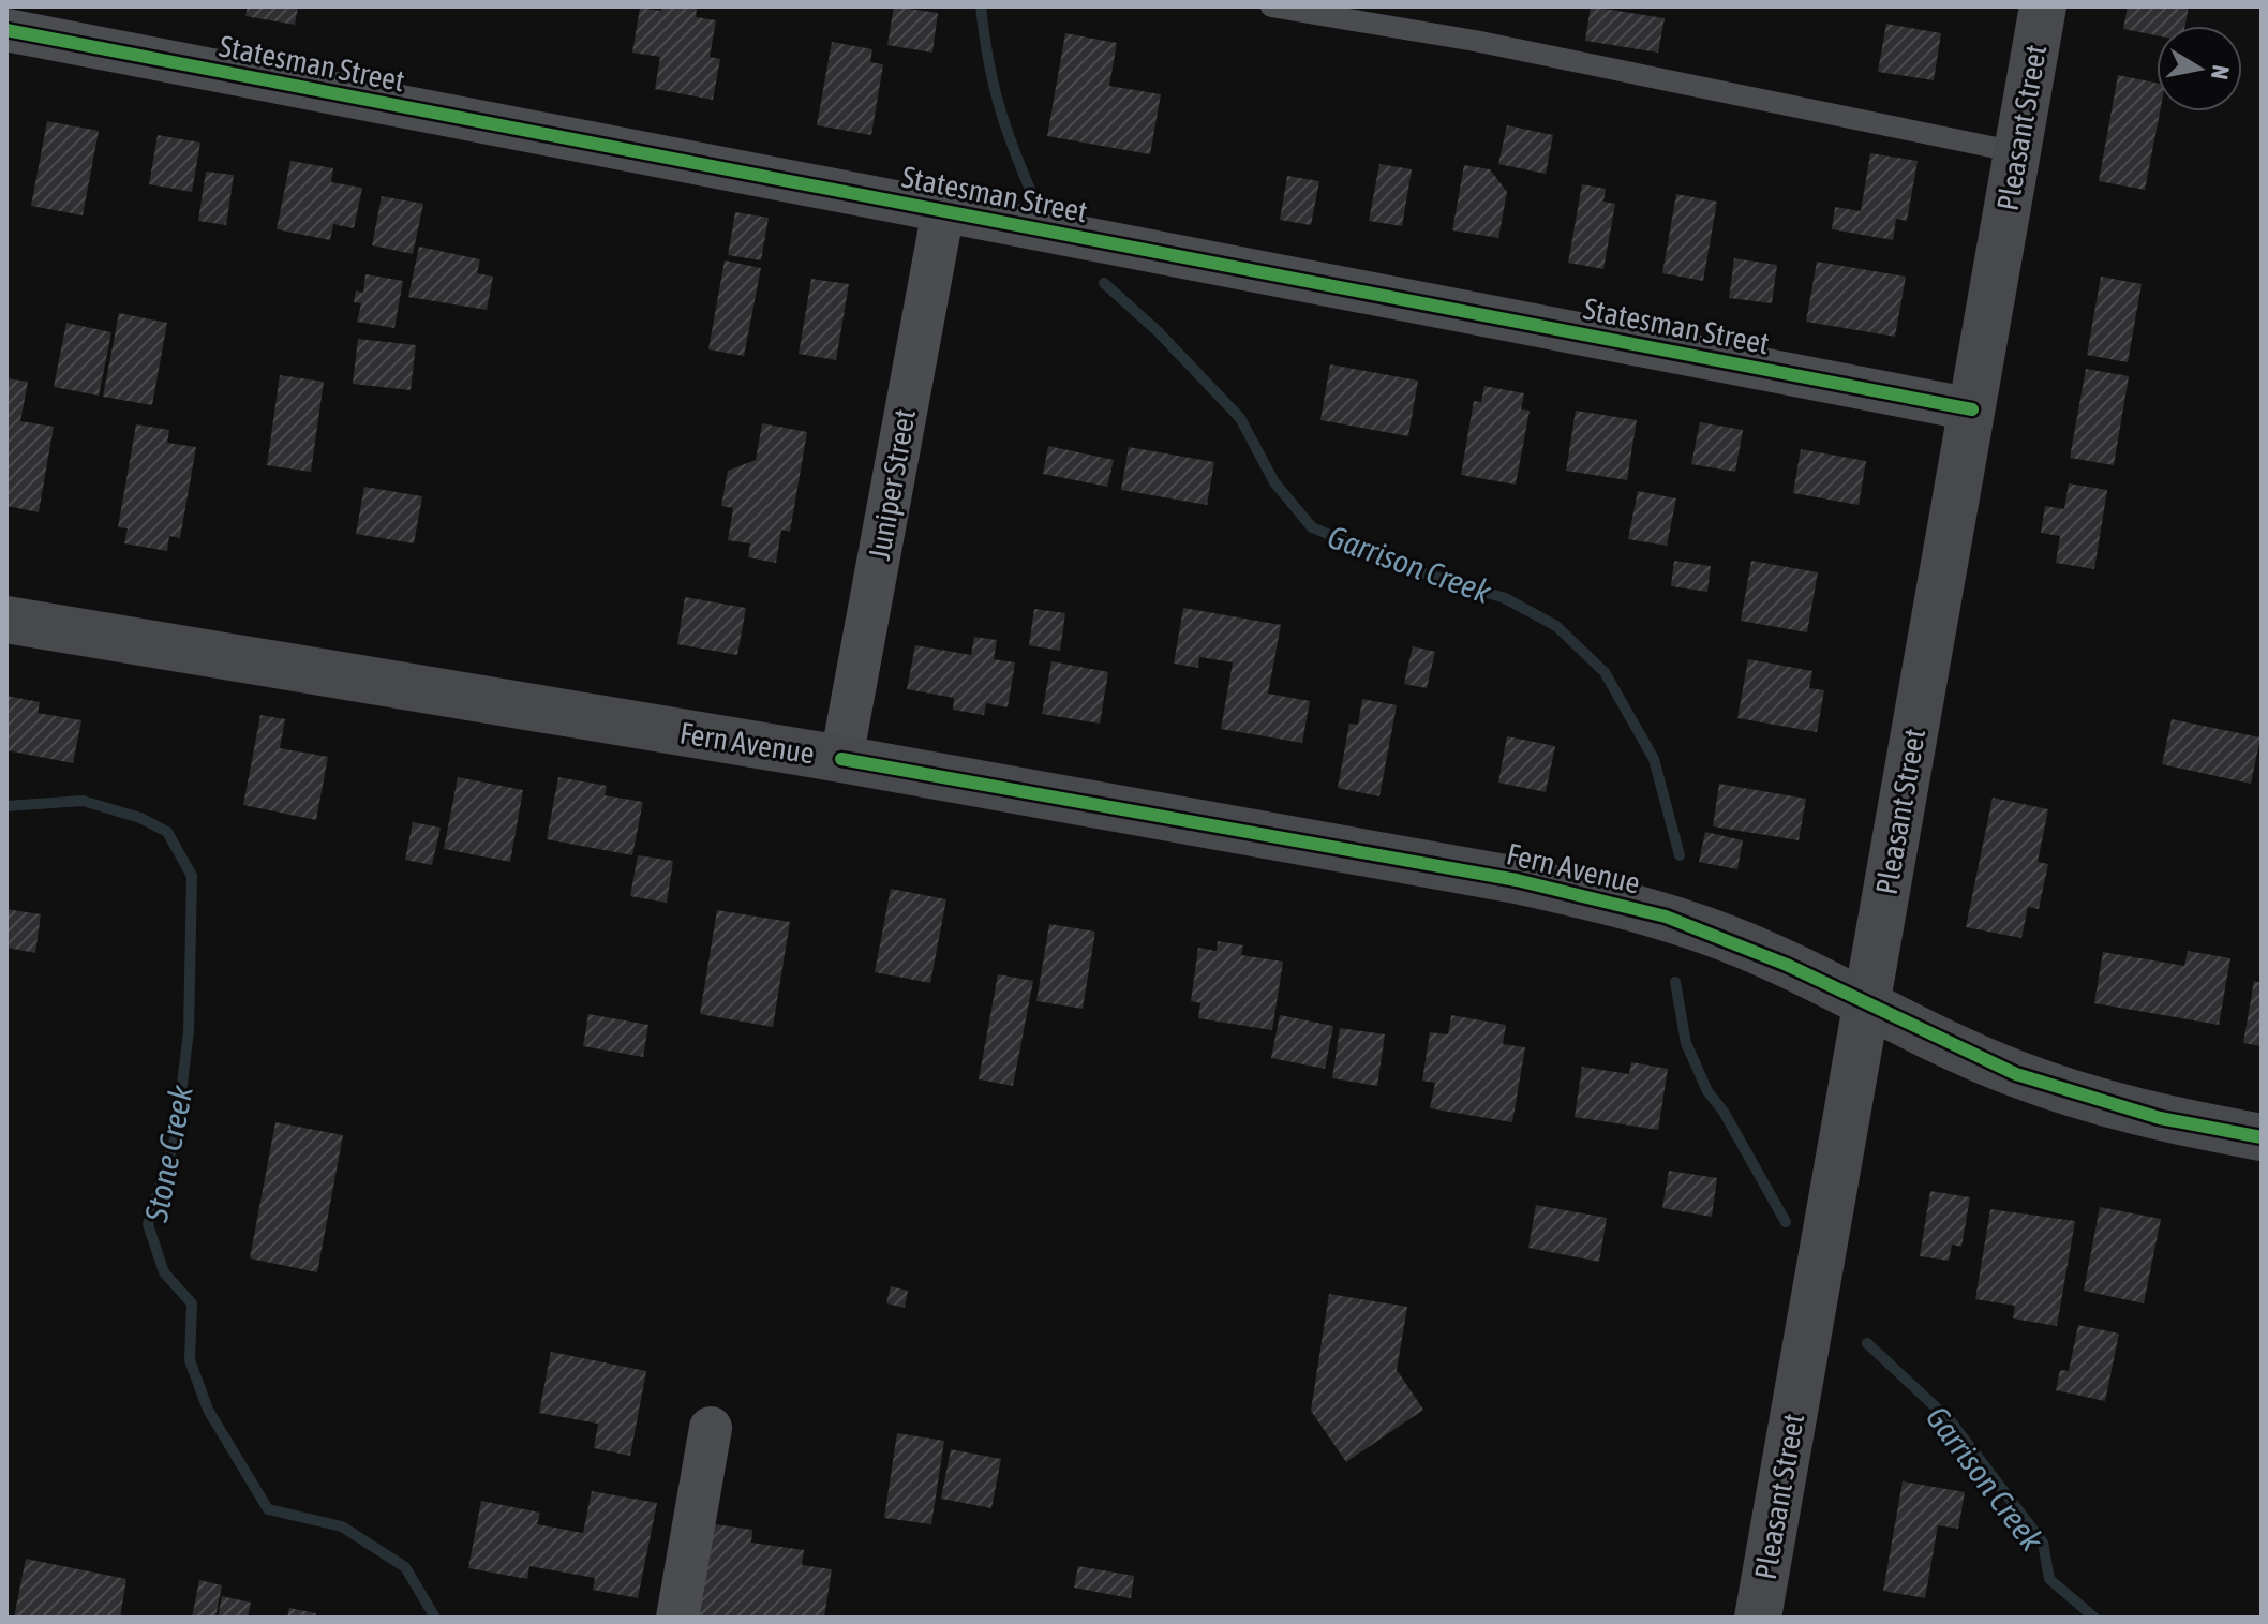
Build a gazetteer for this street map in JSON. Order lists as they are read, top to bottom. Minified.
{"streets":{"main road":["Pleasant Street","Fern Avenue"],"street":["Statesman Street","Juniper Street"]},"crossings":[["Statesman Street","Pleasant Street"],["Statesman Street","Juniper Street"],["Pleasant Street","Fern Avenue"],["Juniper Street","Fern Avenue"]],"water":["Garrison Creek","Stone Creek"],"north":"right"}
